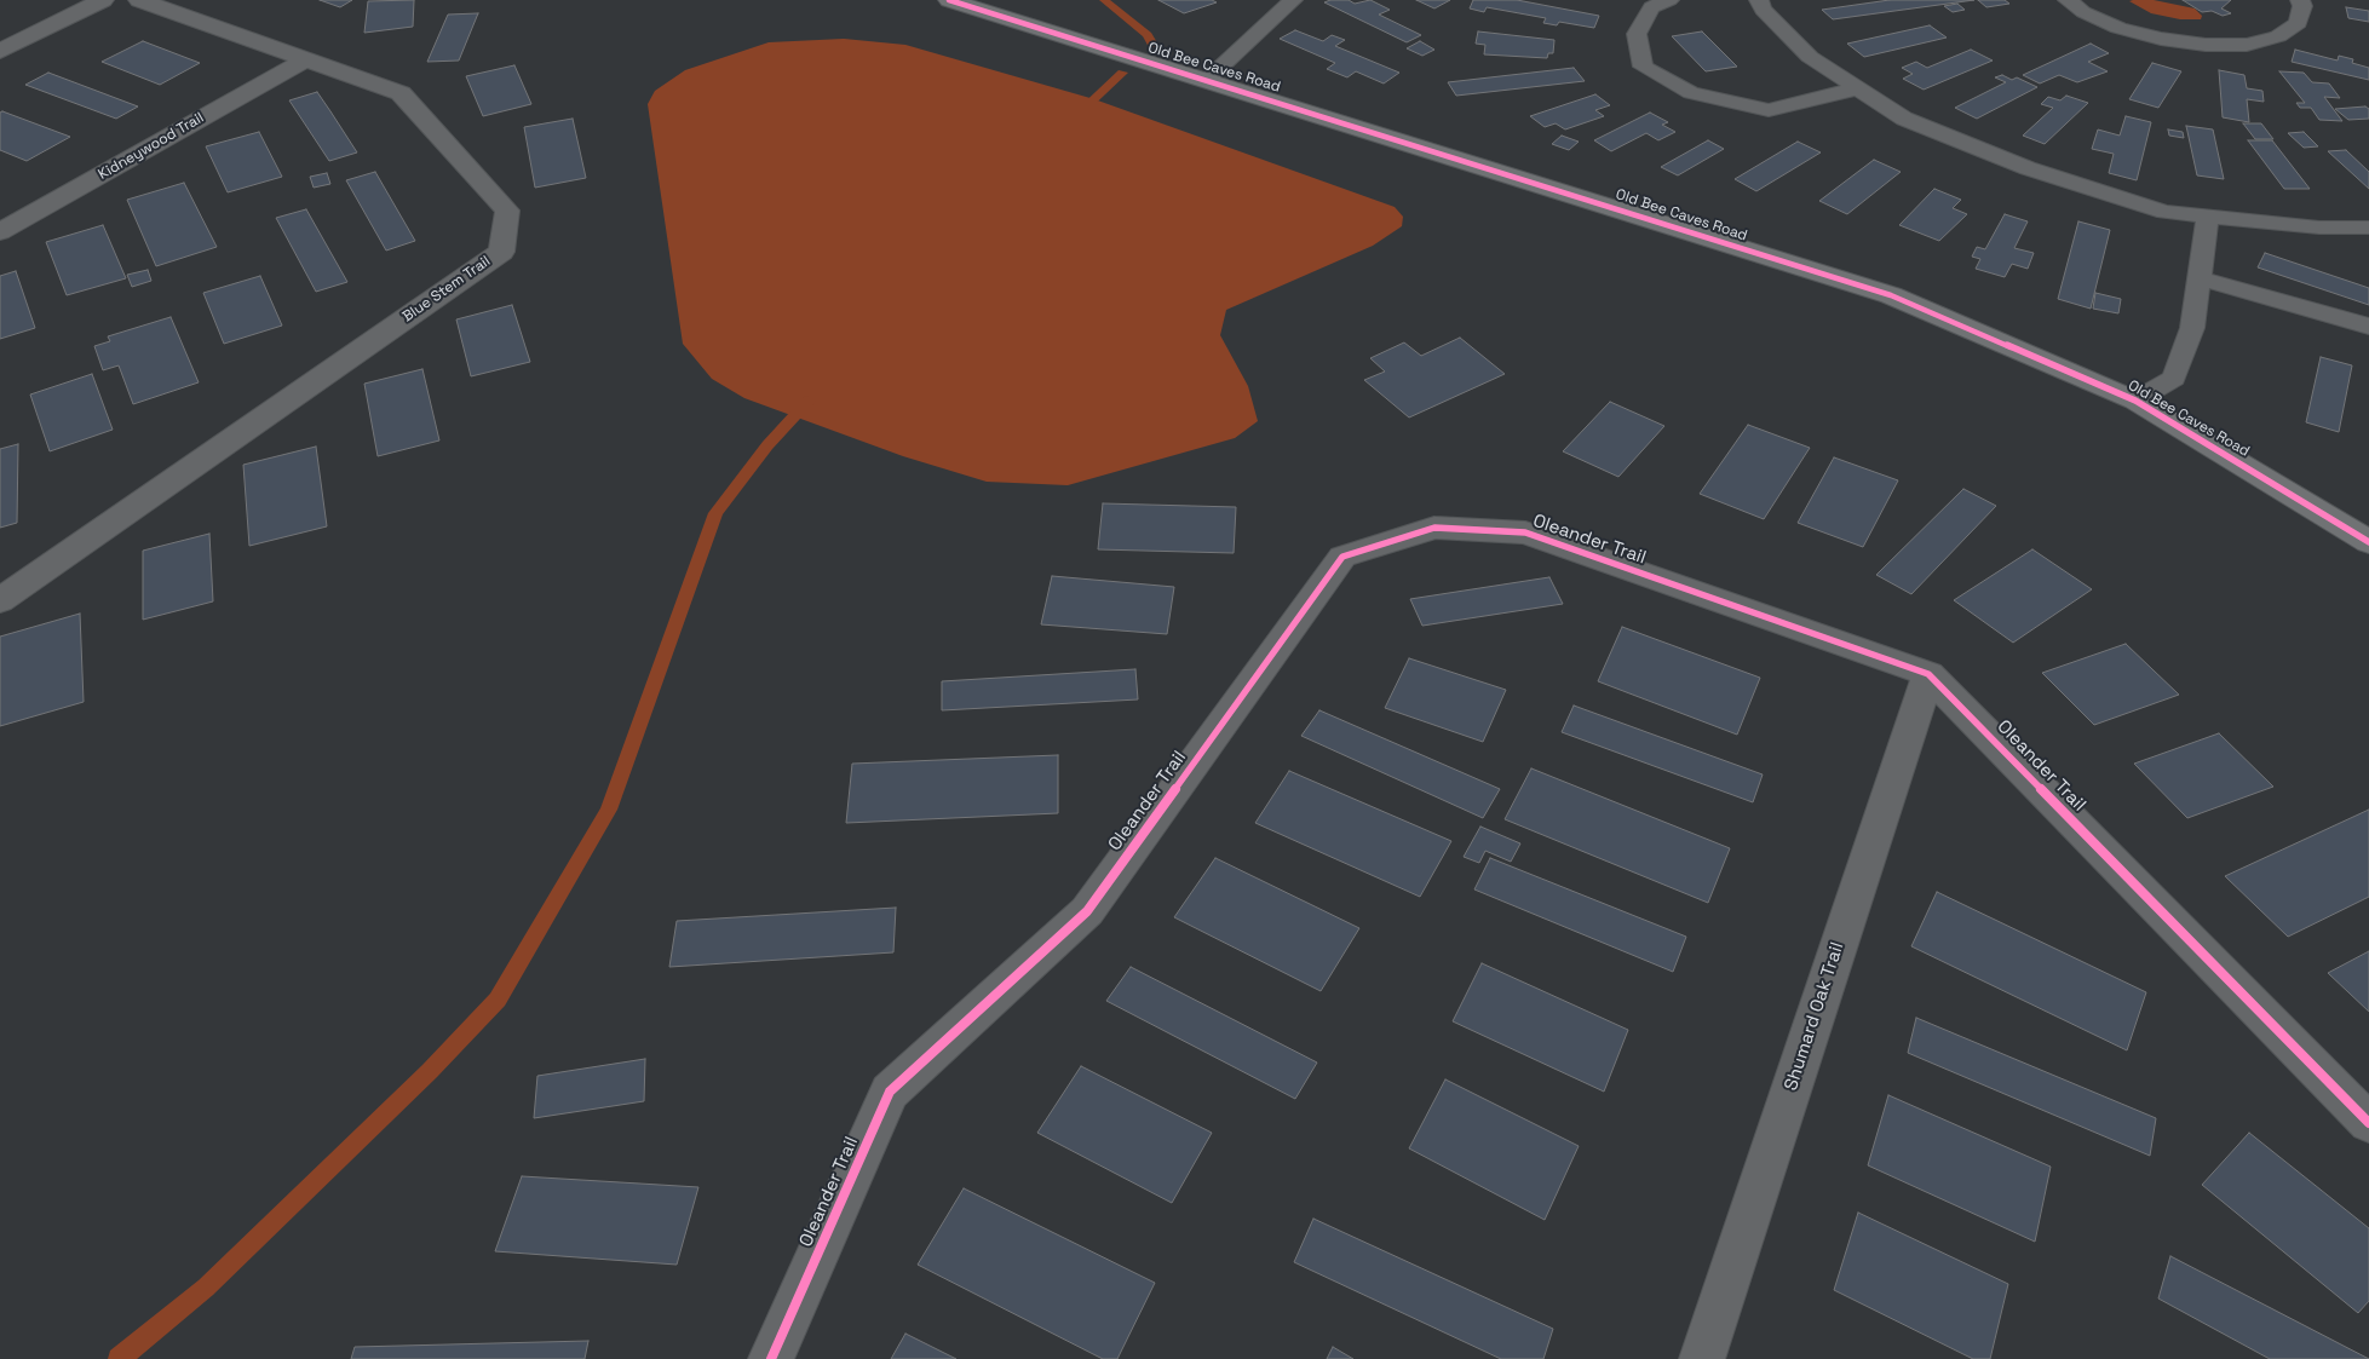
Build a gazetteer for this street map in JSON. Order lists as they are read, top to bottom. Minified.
{"streets":{"street":["Old Bee Caves Road","Kidneywood Trail","Blue Stem Trail","Oleander Trail","Shumard Oak Trail"]},"crossings":[["Kidneywood Trail","Blue Stem Trail"],["Oleander Trail","Shumard Oak Trail"]]}
